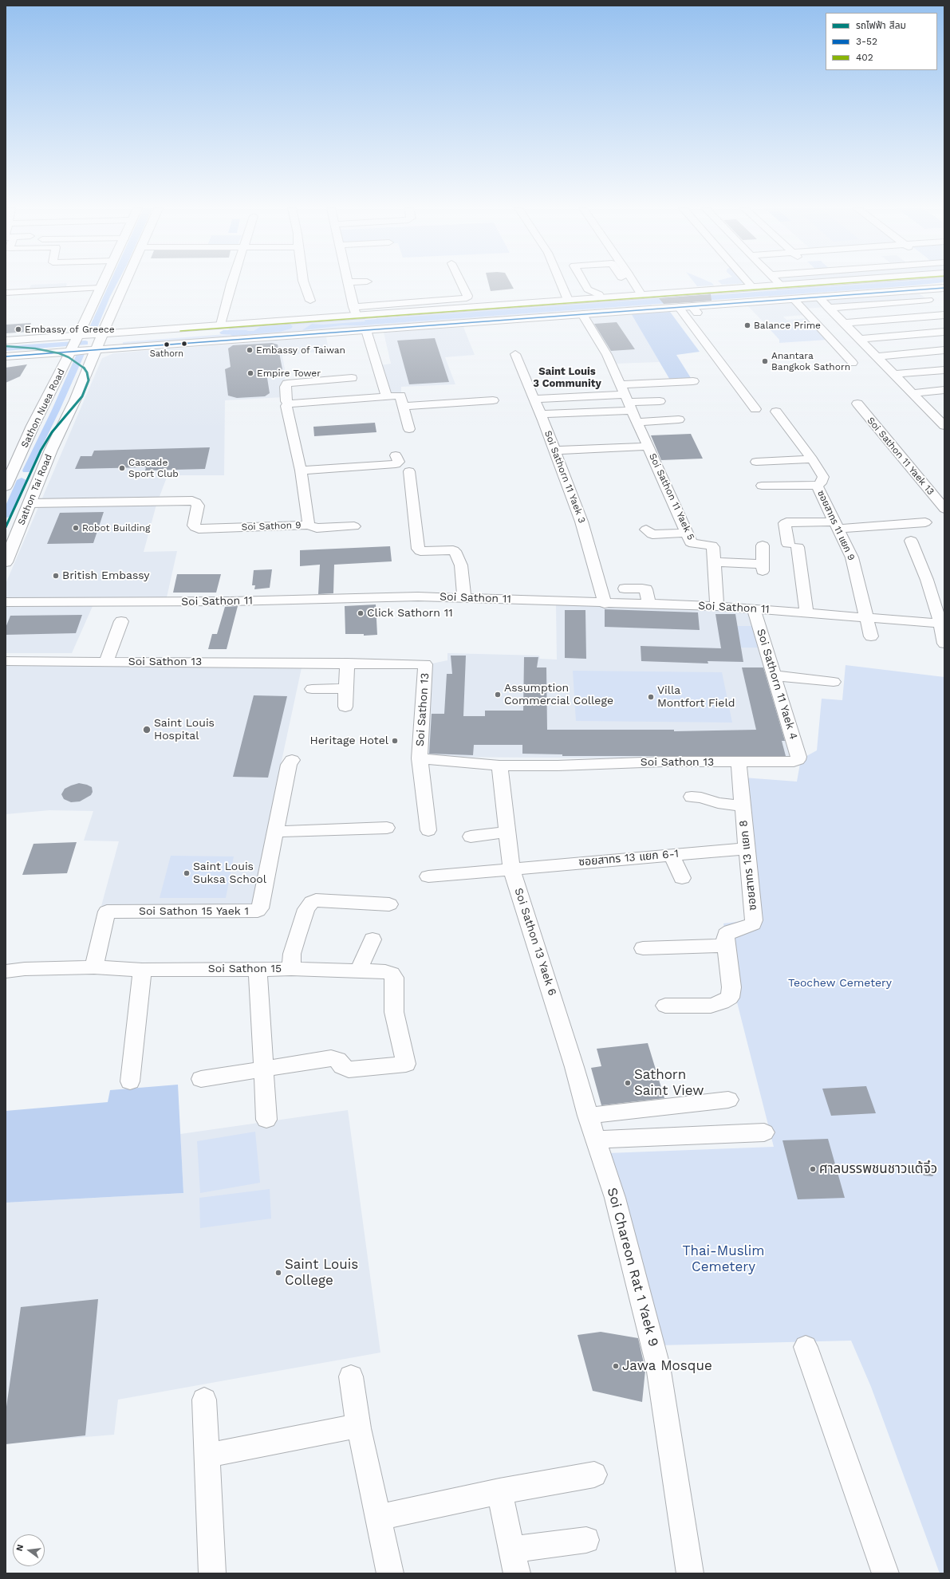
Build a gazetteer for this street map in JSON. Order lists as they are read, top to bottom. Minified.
{"streets":{"main road":["Sathon Nuea Road","Sathon Tai Road"],"street":["Soi Sathon 11 Yaek 13","Soi Sathorn 11 Yaek 3","Soi Sathon 11 Yaek 5","ซอยสาทร 11 แยก 9","Soi Sathon 9","Soi Sathon 11","Soi Sathon 13","Soi Sathorn 11 Yaek 4","ซอยสาทร 13 แยก 6-1","ซอยสาทร 13 แยก 8","Soi Sathon 15 Yaek 1","Soi Sathon 13 Yaek 6","Soi Sathon 15","Soi Chareon Rat 1 Yaek 9"]},"crossings":[["Soi Sathorn 11 Yaek 3","Soi Sathon 11"],["Sathon Tai Road","Soi Sathon 9"],["Soi Sathon 11 Yaek 5","Soi Sathon 11"],["ซอยสาทร 11 แยก 9","Soi Sathon 11"],["Soi Sathon 11","Soi Sathorn 11 Yaek 4"],["Soi Sathon 13","Soi Sathorn 11 Yaek 4"],["Soi Sathon 13","ซอยสาทร 13 แยก 8"],["Soi Sathon 13","Soi Sathon 13 Yaek 6"],["ซอยสาทร 13 แยก 6-1","ซอยสาทร 13 แยก 8"],["ซอยสาทร 13 แยก 6-1","Soi Sathon 13 Yaek 6"],["Soi Sathon 15 Yaek 1","Soi Sathon 15"],["Soi Sathon 13 Yaek 6","Soi Chareon Rat 1 Yaek 9"]],"districts":["Saint Louis 3 Community"],"parks":["Teochew Cemetery","Thai-Muslim Cemetery"],"places":["Balance Prime","Embassy of Greece","Sathorn","Embassy of Taiwan","Anantara Bangkok Sathorn","Empire Tower","Cascade Sport Club","Robot Building","British Embassy","Click Sathorn 11","Assumption Commercial College","Villa Montfort Field","Saint Louis Hospital","Heritage Hotel","Saint Louis Suksa School","Sathorn Saint View","ศาลบรรพชนชาวแต้จิ๋ว","Saint Louis College","Jawa Mosque"],"lines":["transit line 402","transit line 3-52","metro line สีลม"],"legend":["รถไฟฟ้า สีลม","3-52","402"],"north":"left"}
